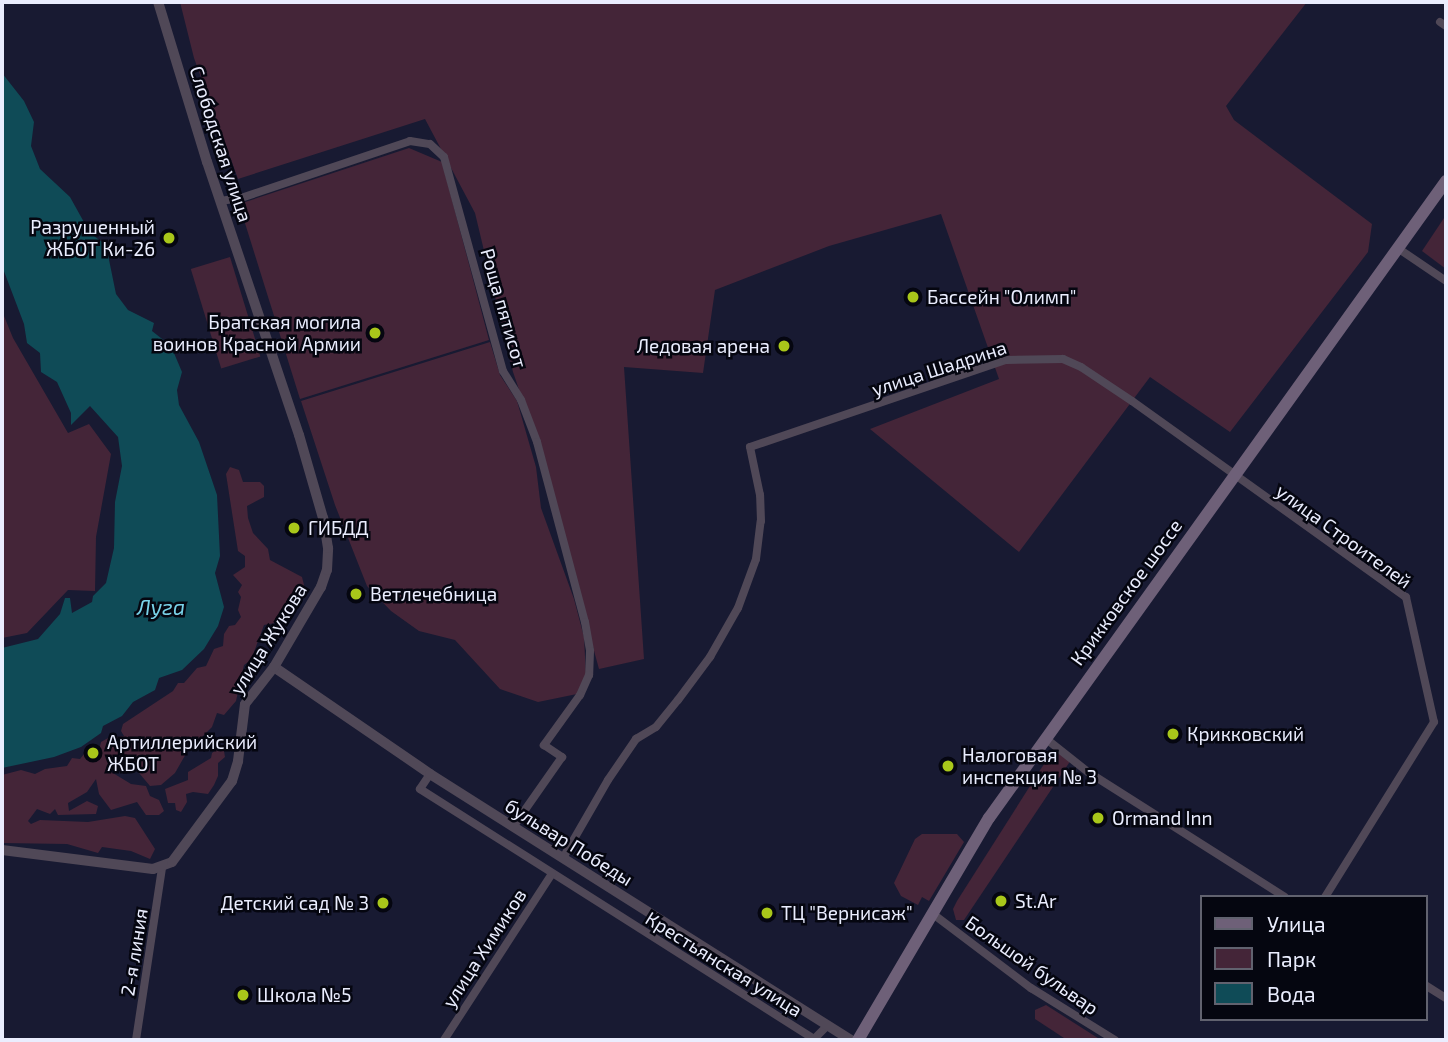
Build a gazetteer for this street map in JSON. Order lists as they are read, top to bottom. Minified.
{"streets":{"main road":["Крикковское шоссе"],"street":["Слободская улица","Роща пятисот","улица Шадрина","улица Строителей","улица Жукова","бульвар Победы","улица Химиков","2-я линия","Крестьянская улица","Большой бульвар"]},"crossings":[["Слободская улица","Роща пятисот"],["Слободская улица","улица Жукова"],["Роща пятисот","бульвар Победы"],["улица Шадрина","улица Строителей"],["улица Шадрина","Крикковское шоссе"],["улица Шадрина","бульвар Победы"],["улица Строителей","Крикковское шоссе"],["Крикковское шоссе","Большой бульвар"],["улица Жукова","бульвар Победы"],["улица Жукова","2-я линия"],["бульвар Победы","Крестьянская улица"],["улица Химиков","Крестьянская улица"]],"water":["Луга"],"places":["Разрушенный ЖБОТ Ки-26","Бассейн \"Олимп\"","Братская могила воинов Красной Армии","Ледовая арена","ГИБДД","Ветлечебница","Крикковский","Артиллерийский ЖБОТ","Налоговая инспекция № 3","Ormand Inn","St.Ar","Детский сад № 3","ТЦ \"Вернисаж\"","Школа №5"],"legend":["Улица","Парк","Вода"]}
